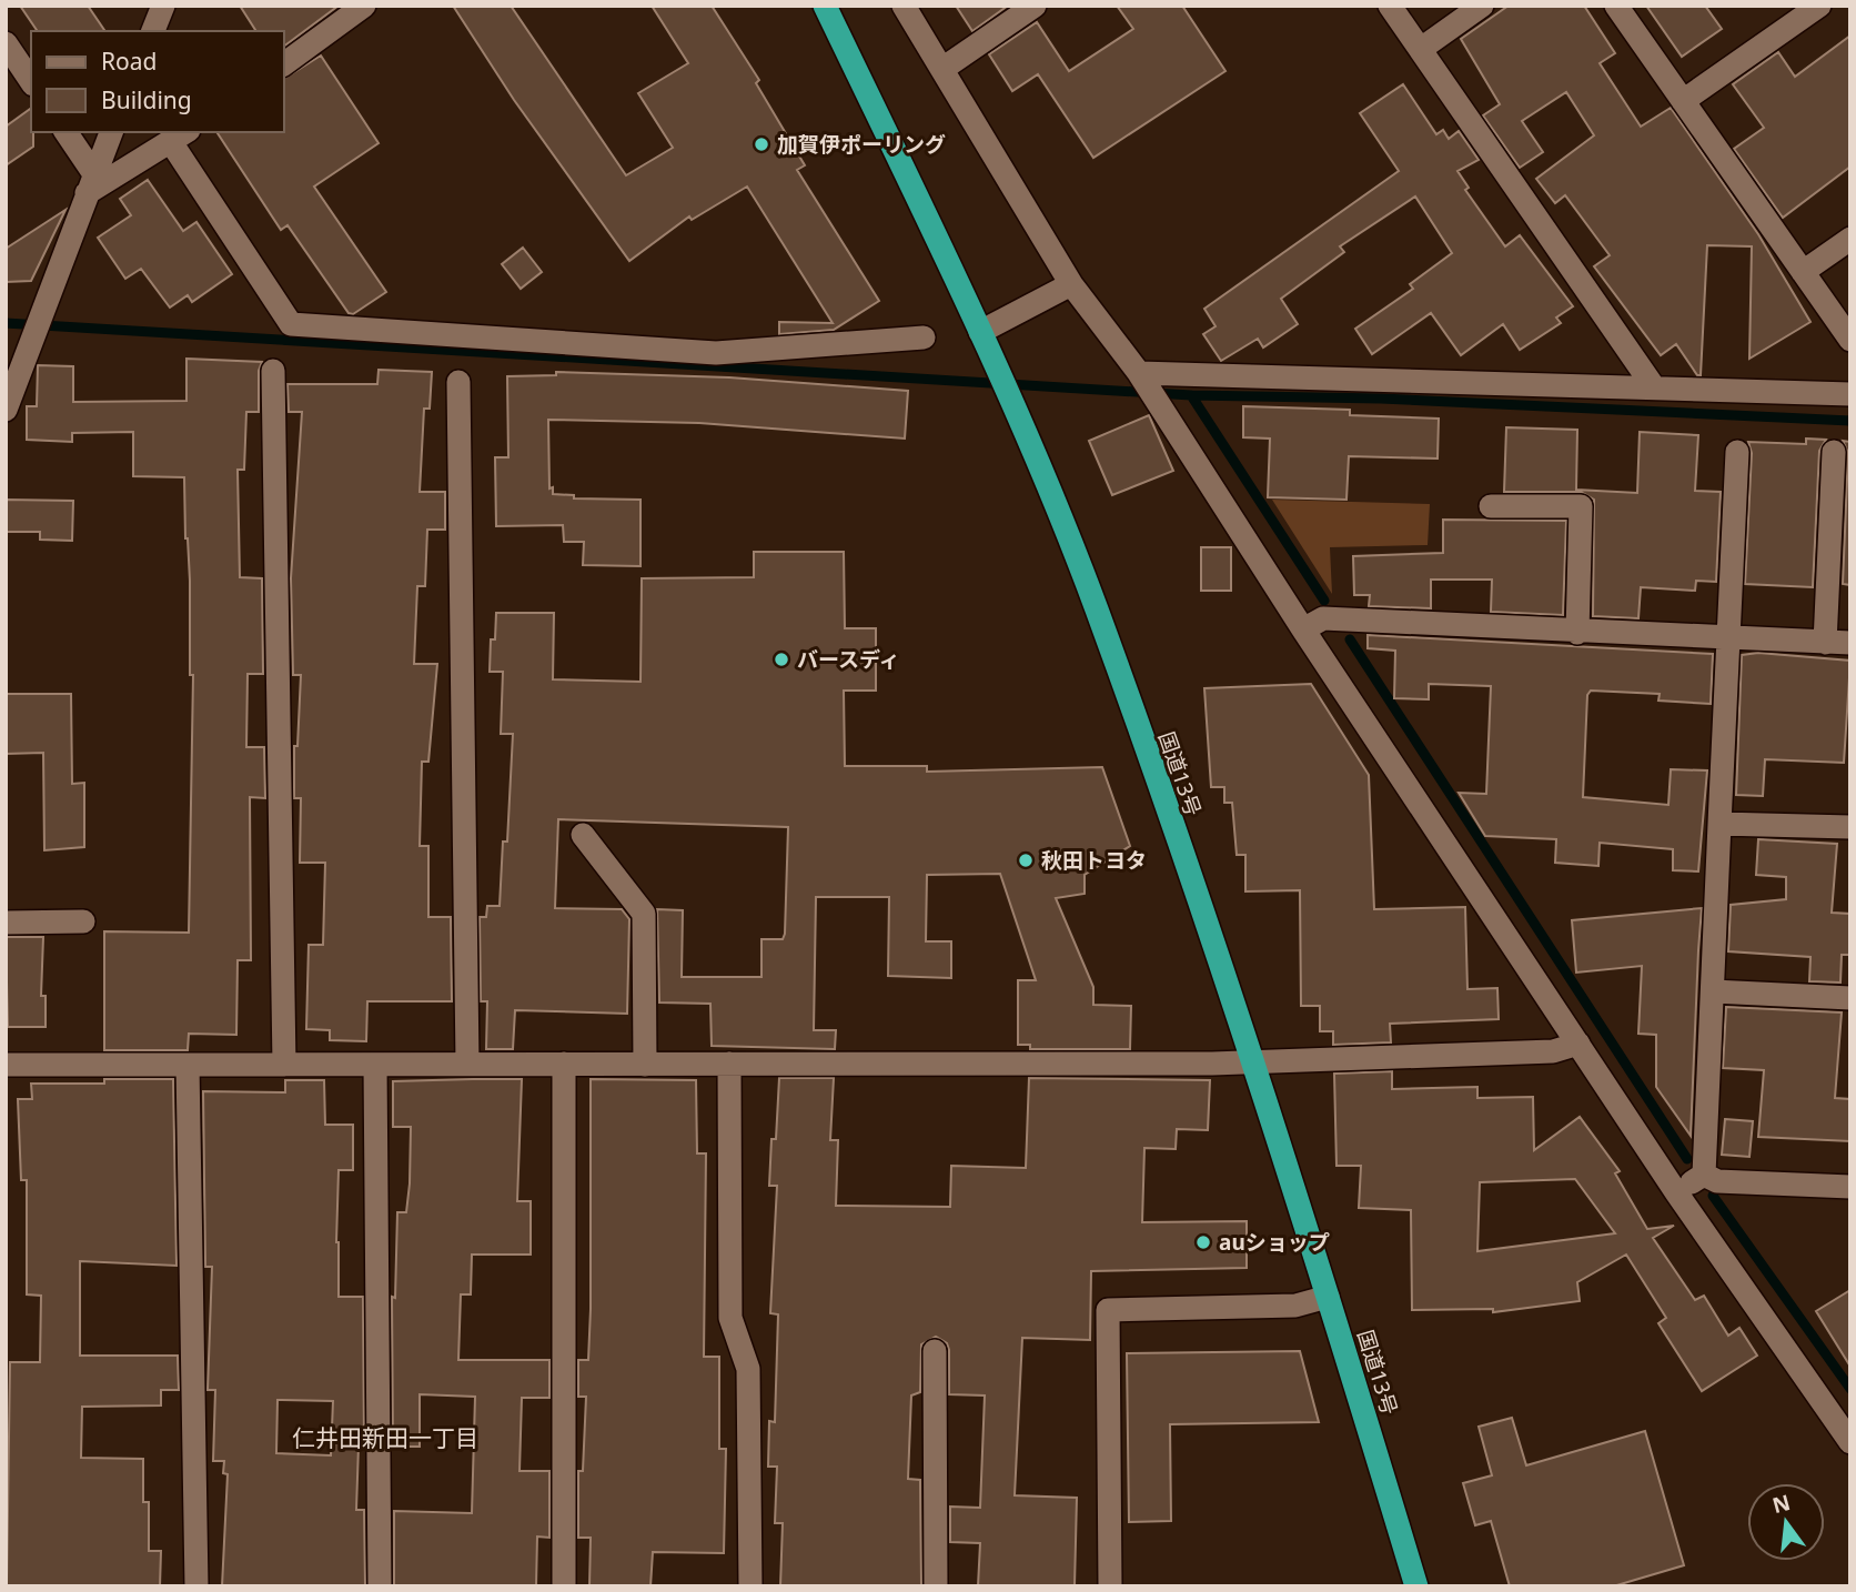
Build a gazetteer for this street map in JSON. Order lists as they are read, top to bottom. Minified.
{"streets":{"highway":["国道13号"]},"districts":["仁井田新田一丁目"],"places":["加賀伊ポーリング","バースディ","秋田トヨタ","auショップ"],"legend":["Road","Building"],"north":"top"}
